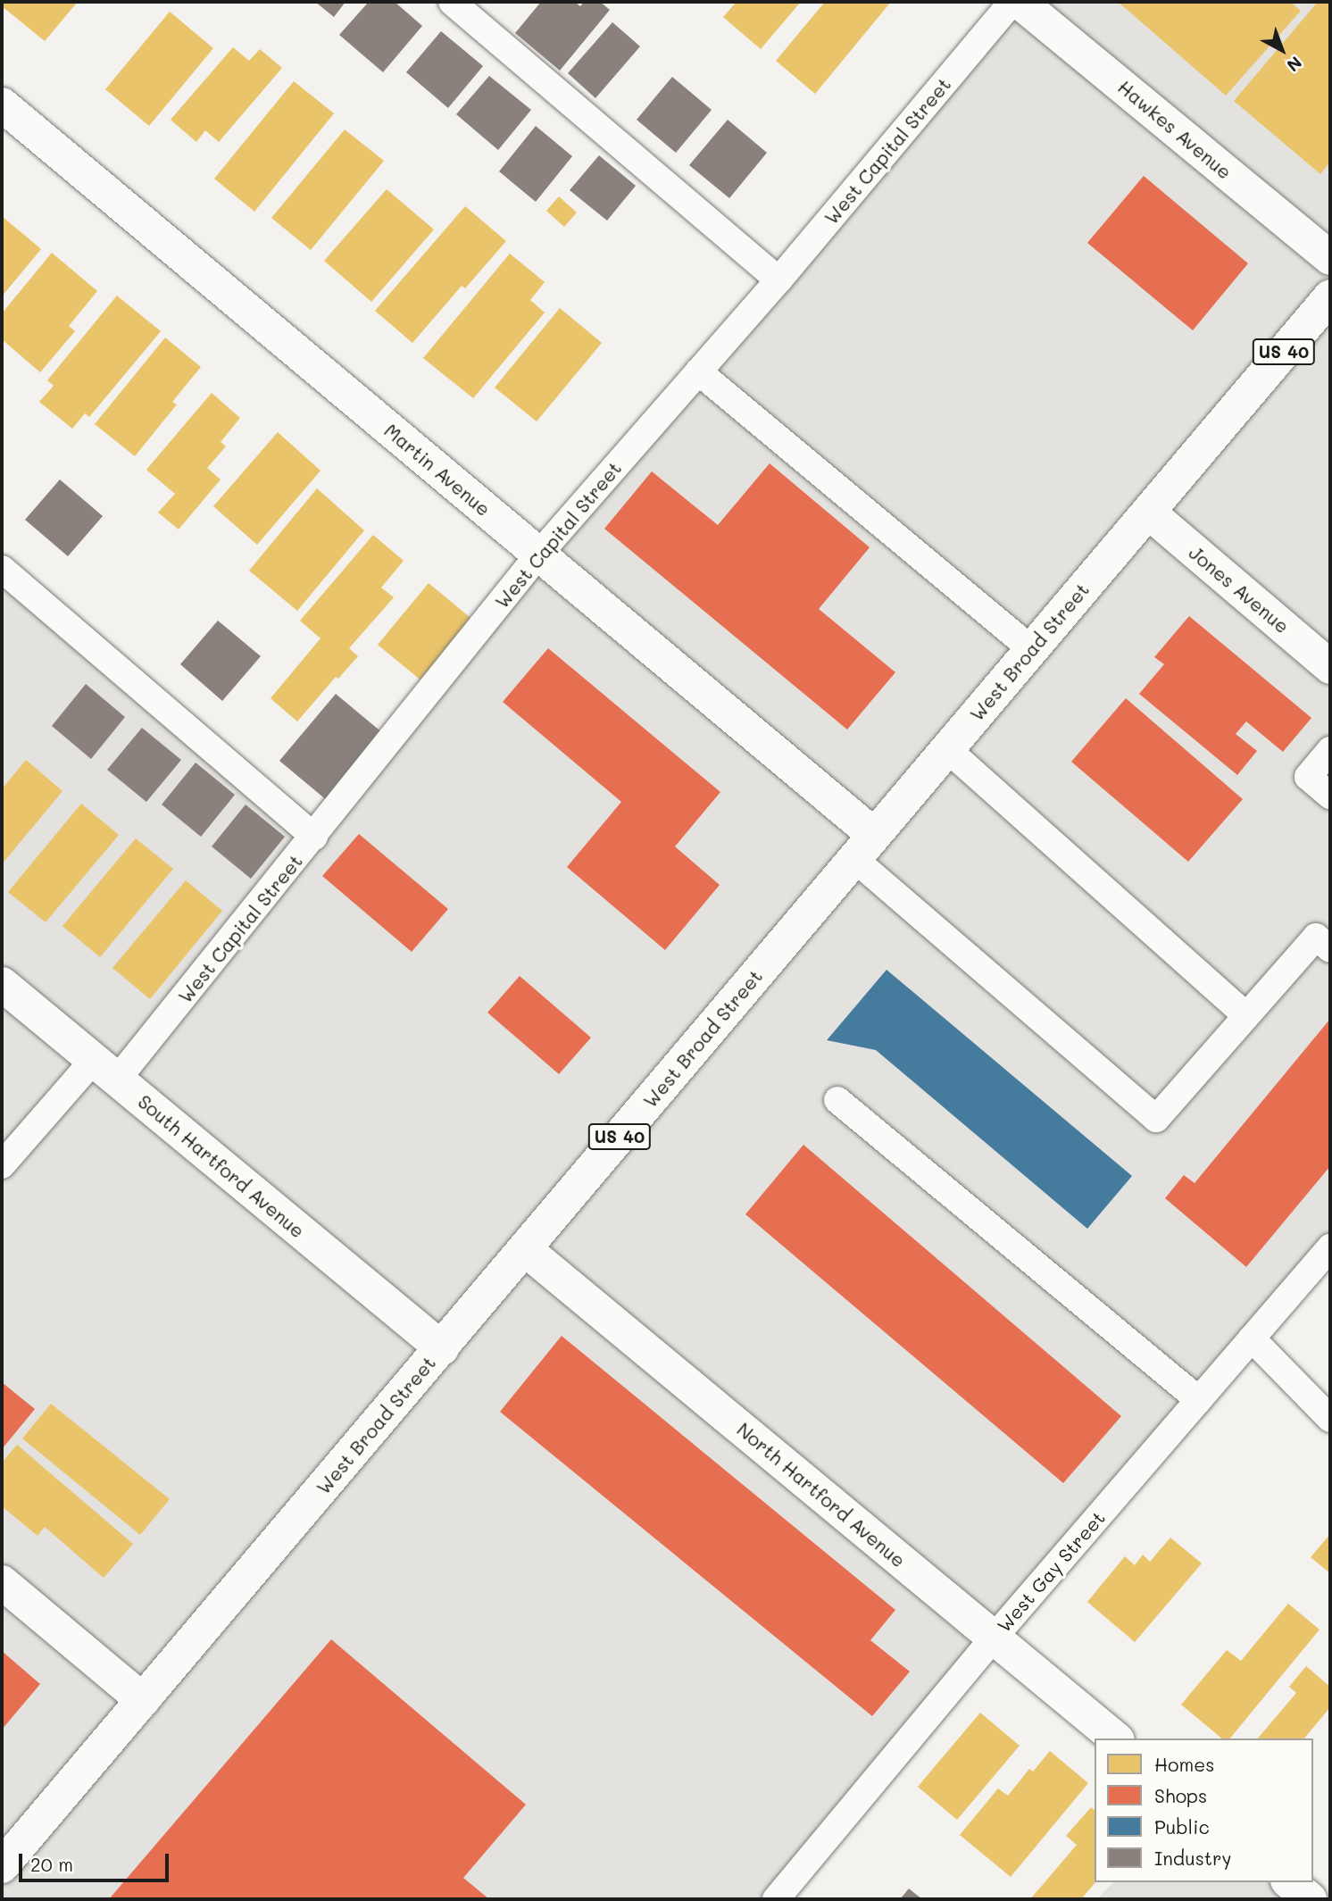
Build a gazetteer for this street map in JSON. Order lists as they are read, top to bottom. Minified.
{"streets":{"street":["Hawkes Avenue","US 40","Martin Avenue","Jones Avenue","West Broad Street","South Hartford Avenue","North Hartford Avenue"],"lane":["West Capital Street","West Gay Street"]},"crossings":[["West Capital Street","Martin Avenue"],["West Capital Street","South Hartford Avenue"],["Martin Avenue","West Broad Street"],["Jones Avenue","West Broad Street"],["West Broad Street","South Hartford Avenue"],["West Broad Street","North Hartford Avenue"],["North Hartford Avenue","West Gay Street"]],"legend":["Homes","Shops","Public","Industry"],"scale_bar":"20 m","north":"bottom right"}
